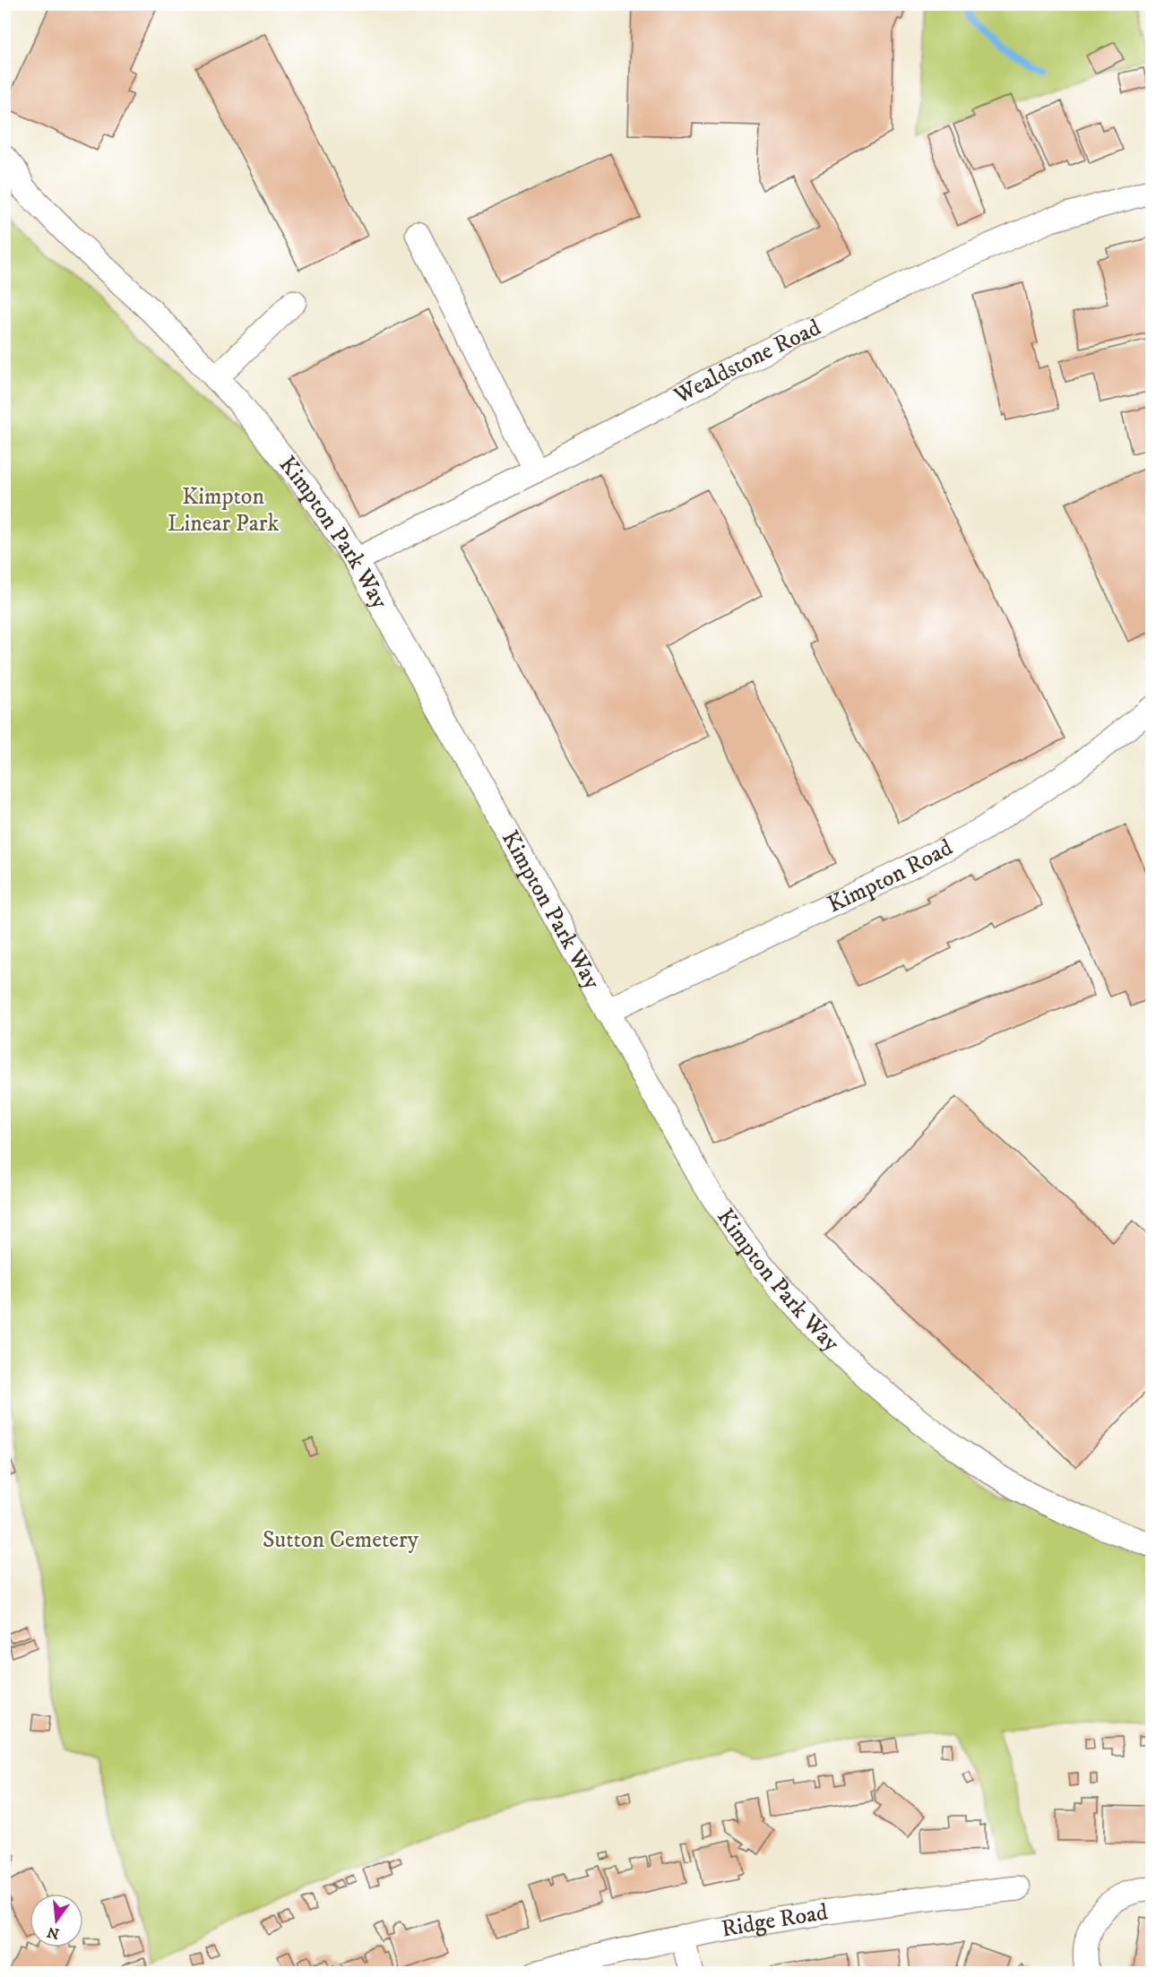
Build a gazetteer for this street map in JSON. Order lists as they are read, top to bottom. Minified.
{"streets":{"street":["Wealdstone Road","Kimpton Park Way","Kimpton Road","Ridge Road"]},"crossings":[["Wealdstone Road","Kimpton Park Way"],["Kimpton Park Way","Kimpton Road"]],"parks":["Kimpton Linear Park","Sutton Cemetery"],"north":"bottom"}
